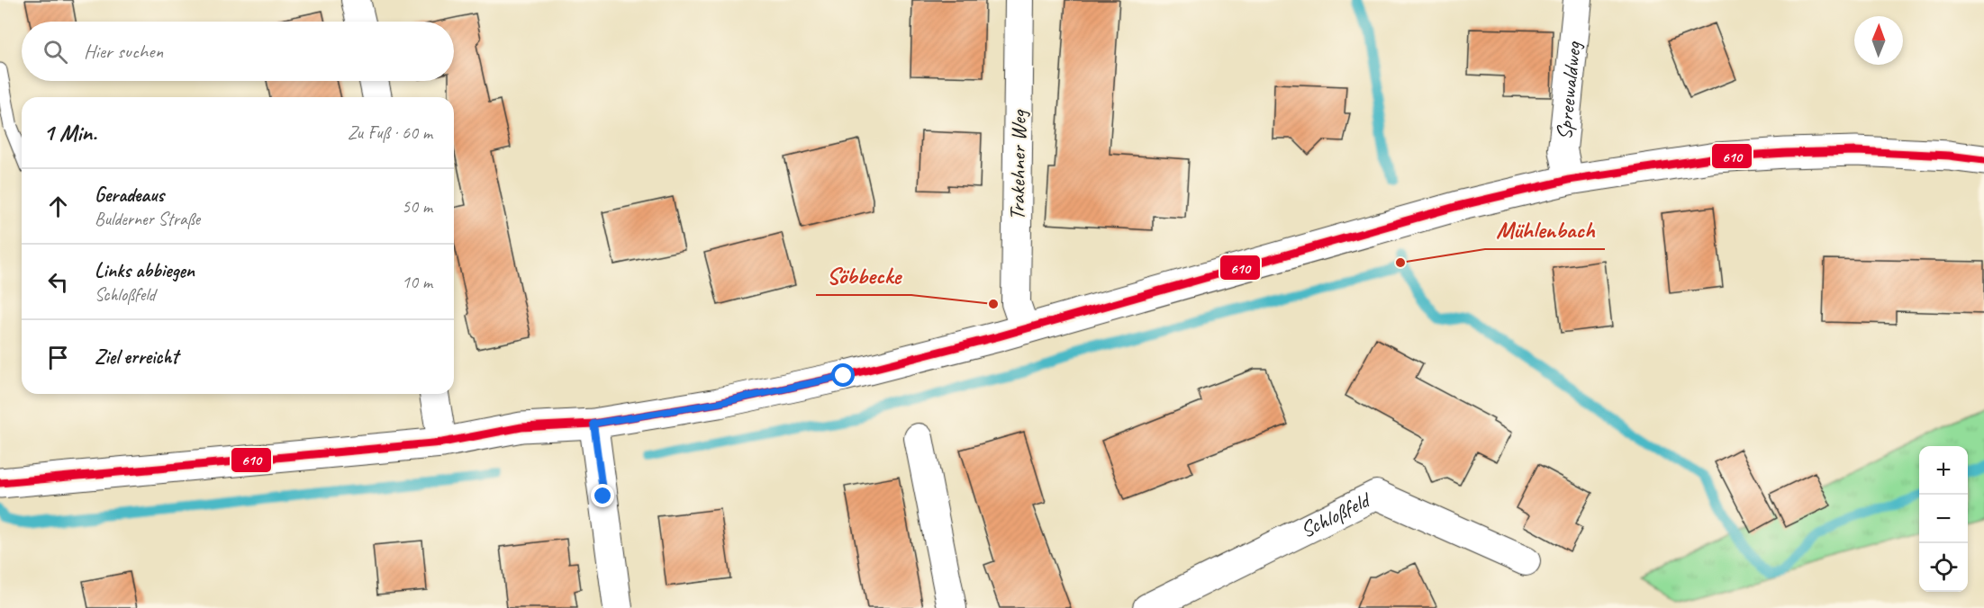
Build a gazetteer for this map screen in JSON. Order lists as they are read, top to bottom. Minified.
{"streets":{"street":["Spreewaldweg","Trakehner Weg","Schloßfeld"]},"places":["Mühlenbach","Söbbecke"],"lines":["transit line 610"],"north":"top","page":{"search":"Hier suchen","heading":["1 Min.","Zu Fuß · 60 m"],"list":[["Geradeaus","Bulderner Straße","50 m"],["Links abbiegen","Schloßfeld","10 m"],"Ziel erreicht"],"map_buttons":["+","−"]}}
